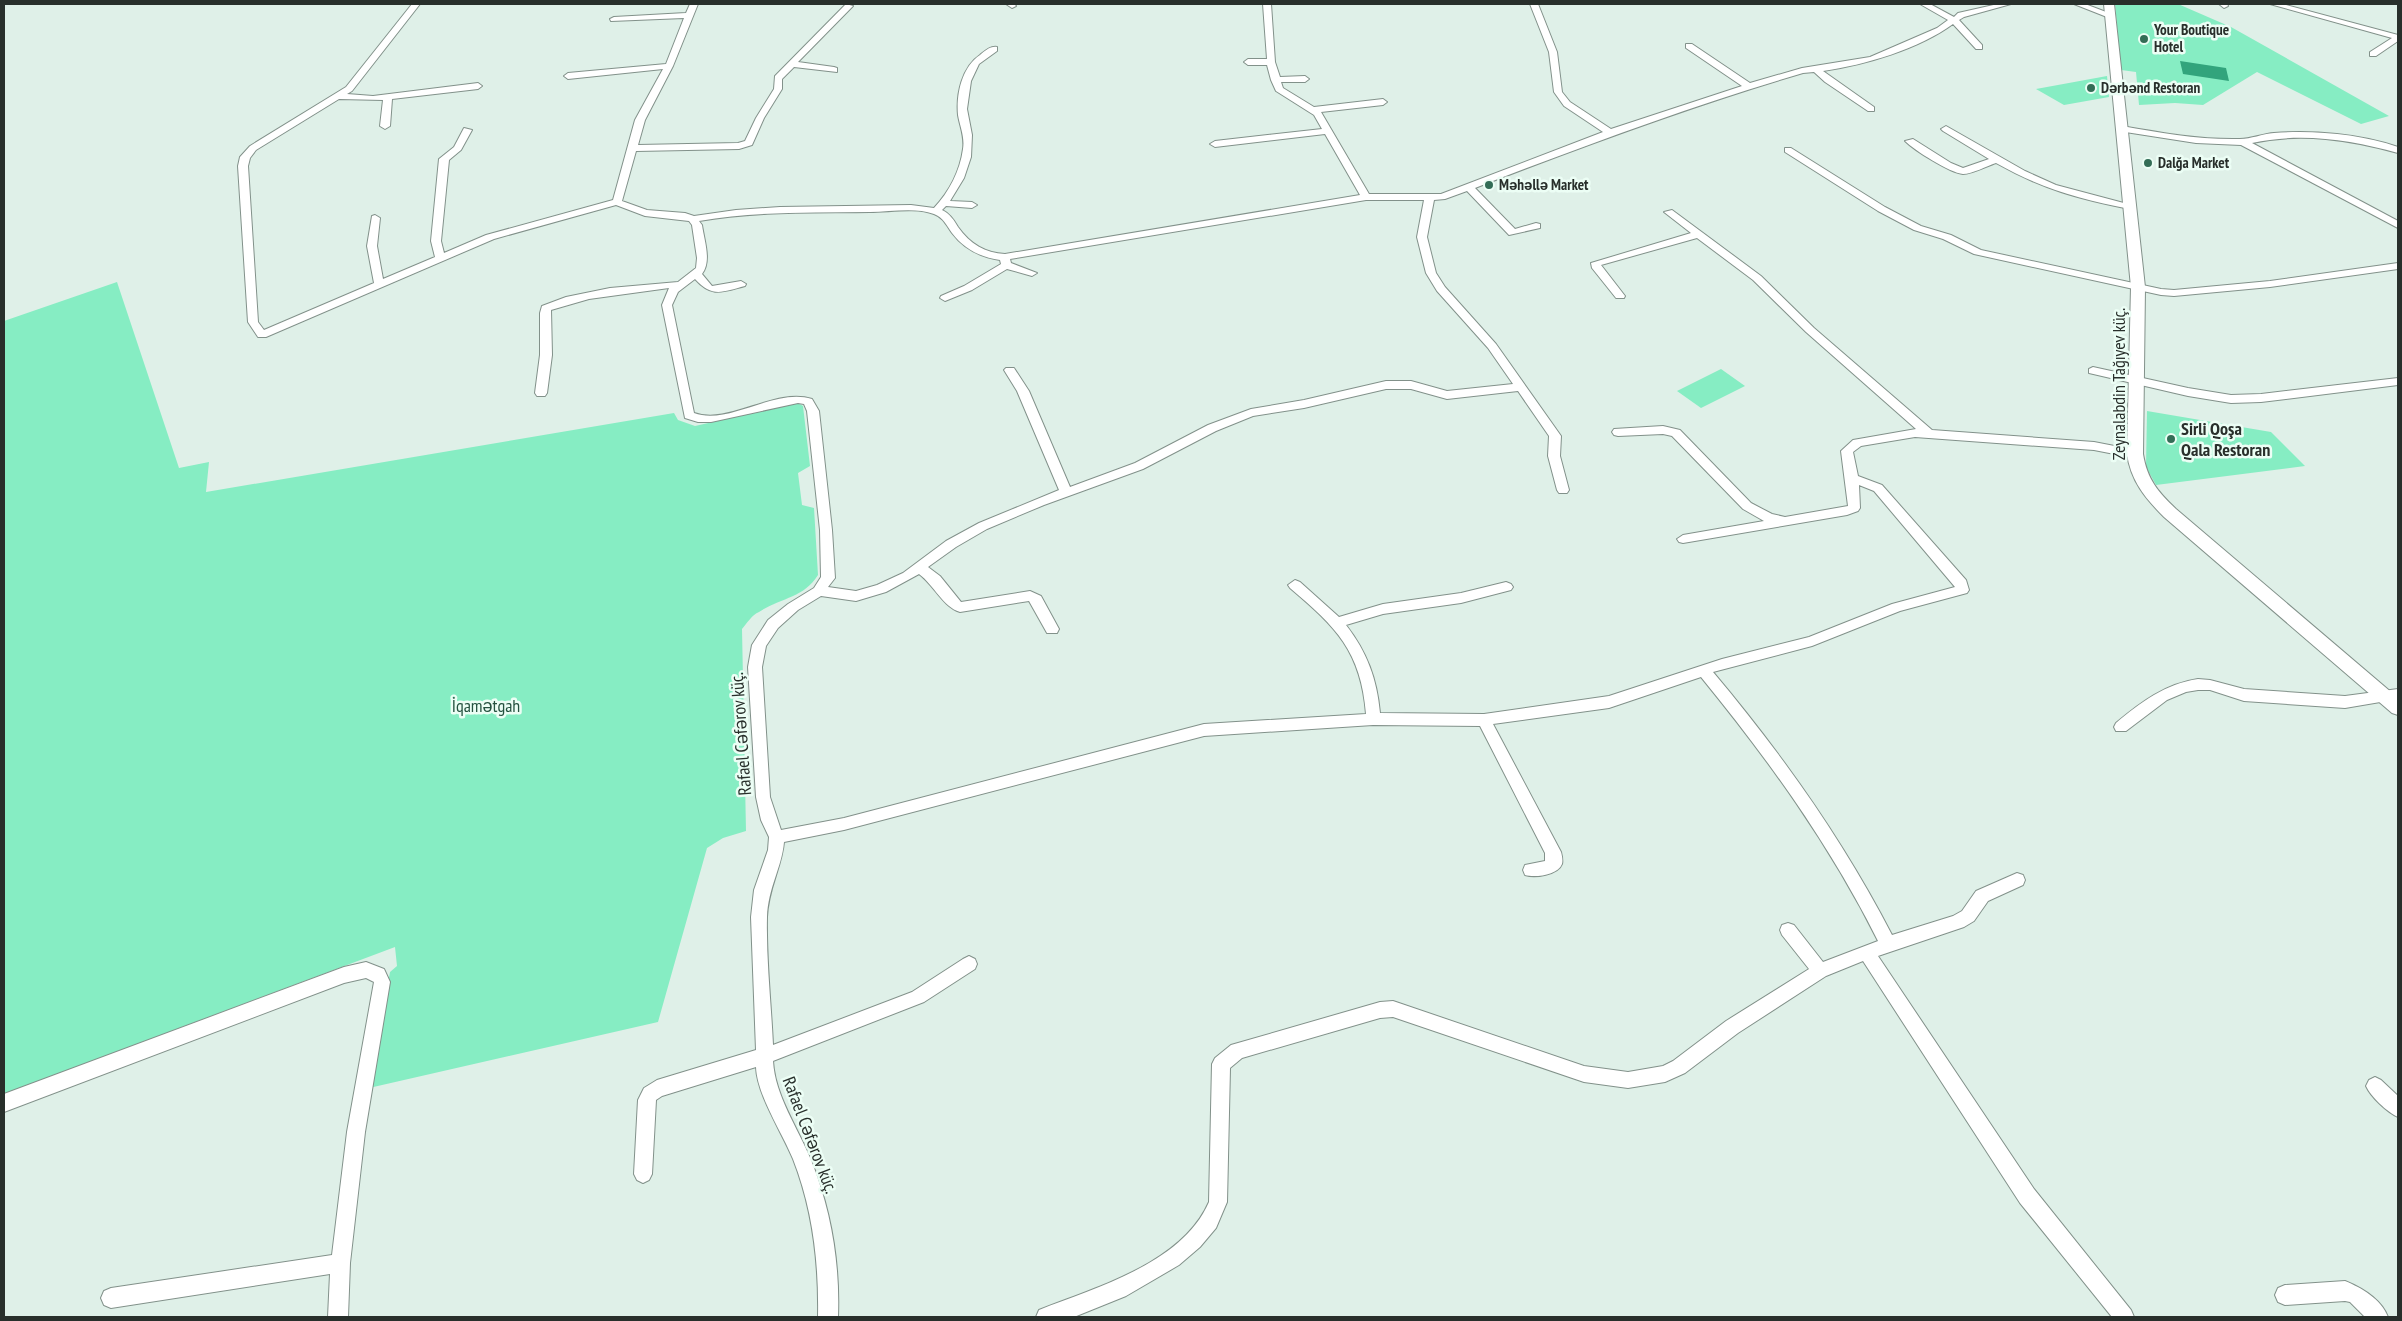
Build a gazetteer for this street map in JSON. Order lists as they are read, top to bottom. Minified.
{"streets":{"street":["Zeynalabdin Tağıyev küç.","Rafael Cəfərov küç."]},"parks":["İqamətgah"],"places":["Your Boutique Hotel","Dərbənd Restoran","Dalğa Market","Məhəllə Market","Sirli Qoşa Qala Restoran"]}
